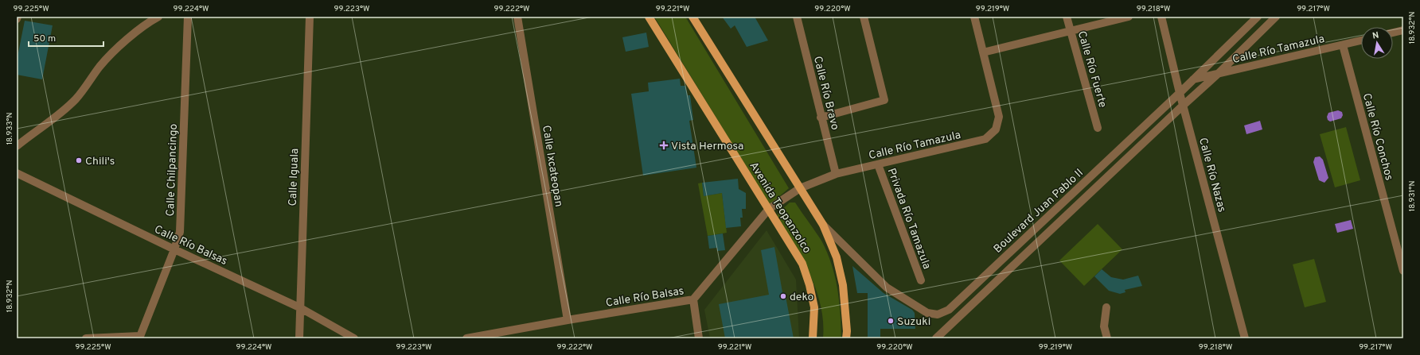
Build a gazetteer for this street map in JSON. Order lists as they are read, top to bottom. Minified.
{"streets":{"main road":["Avenida Teopanzolco"],"street":["Calle Río Tamazula","Calle Río Fuerte","Calle Río Bravo","Calle Río Conchos","Calle Ixcateopan","Calle Chilpancingo","Calle Río Nazas","Calle Iguala","Boulevard Juan Pablo II","Privada Río Tamazula","Calle Río Balsas"]},"crossings":[["Calle Río Tamazula","Calle Río Bravo"],["Calle Río Tamazula","Calle Río Conchos"],["Calle Río Tamazula","Boulevard Juan Pablo II"],["Calle Río Tamazula","Privada Río Tamazula"],["Calle Río Tamazula","Calle Río Balsas"],["Calle Ixcateopan","Calle Río Balsas"],["Calle Chilpancingo","Calle Río Balsas"],["Calle Río Nazas","Boulevard Juan Pablo II"],["Calle Iguala","Calle Río Balsas"],["Avenida Teopanzolco","Calle Río Balsas"]],"places":{"health":["Vista Hermosa"],"other":["Chili's","deko","Suzuki"]},"scale_bar":"50 m","north":"top","coordinates":["99.225°W","99.224°W","99.223°W","99.222°W","99.221°W","99.220°W","99.219°W","99.218°W","99.217°W","18.932°N","18.933°N","18.931°N"]}
